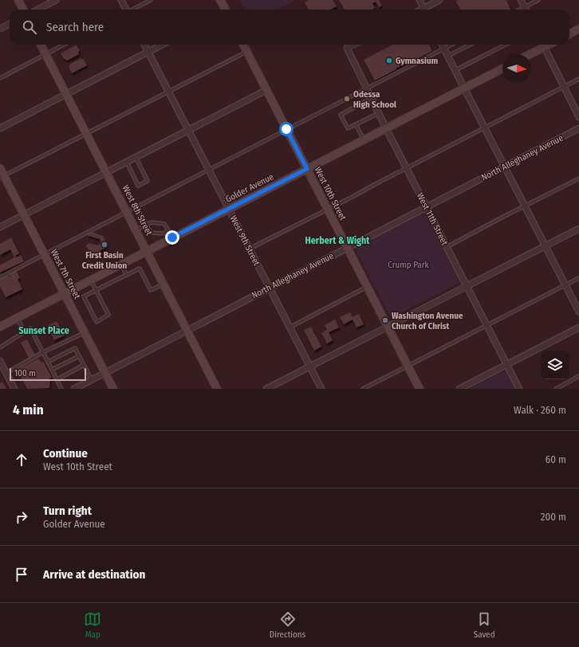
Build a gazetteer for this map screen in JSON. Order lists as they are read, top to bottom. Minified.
{"streets":{"main road":["Golder Avenue","West 10th Street","West 8th Street","West 7th Street"],"street":["North Alleghaney Avenue","West 11th Street","West 9th Street"]},"crossings":[["North Alleghaney Avenue","West 10th Street"],["North Alleghaney Avenue","West 8th Street"],["North Alleghaney Avenue","West 11th Street"],["North Alleghaney Avenue","West 9th Street"],["North Alleghaney Avenue","West 7th Street"],["Golder Avenue","West 10th Street"],["Golder Avenue","West 8th Street"],["Golder Avenue","West 11th Street"],["Golder Avenue","West 9th Street"],["Golder Avenue","West 7th Street"]],"districts":["Herbert & Wight","Sunset Place"],"parks":["Crump Park"],"places":["Gymnasium","Odessa High School","First Basin Credit Union","Washington Avenue Church of Christ"],"scale_bar":"100 m","north":"right","page":{"search":"Search here","scale":"100 m","heading":["4 min","Walk · 260 m"],"list":[["Continue","West 10th Street","60 m"],["Turn right","Golder Avenue","200 m"],"Arrive at destination"],"nav":["Map","Directions","Saved"]}}
